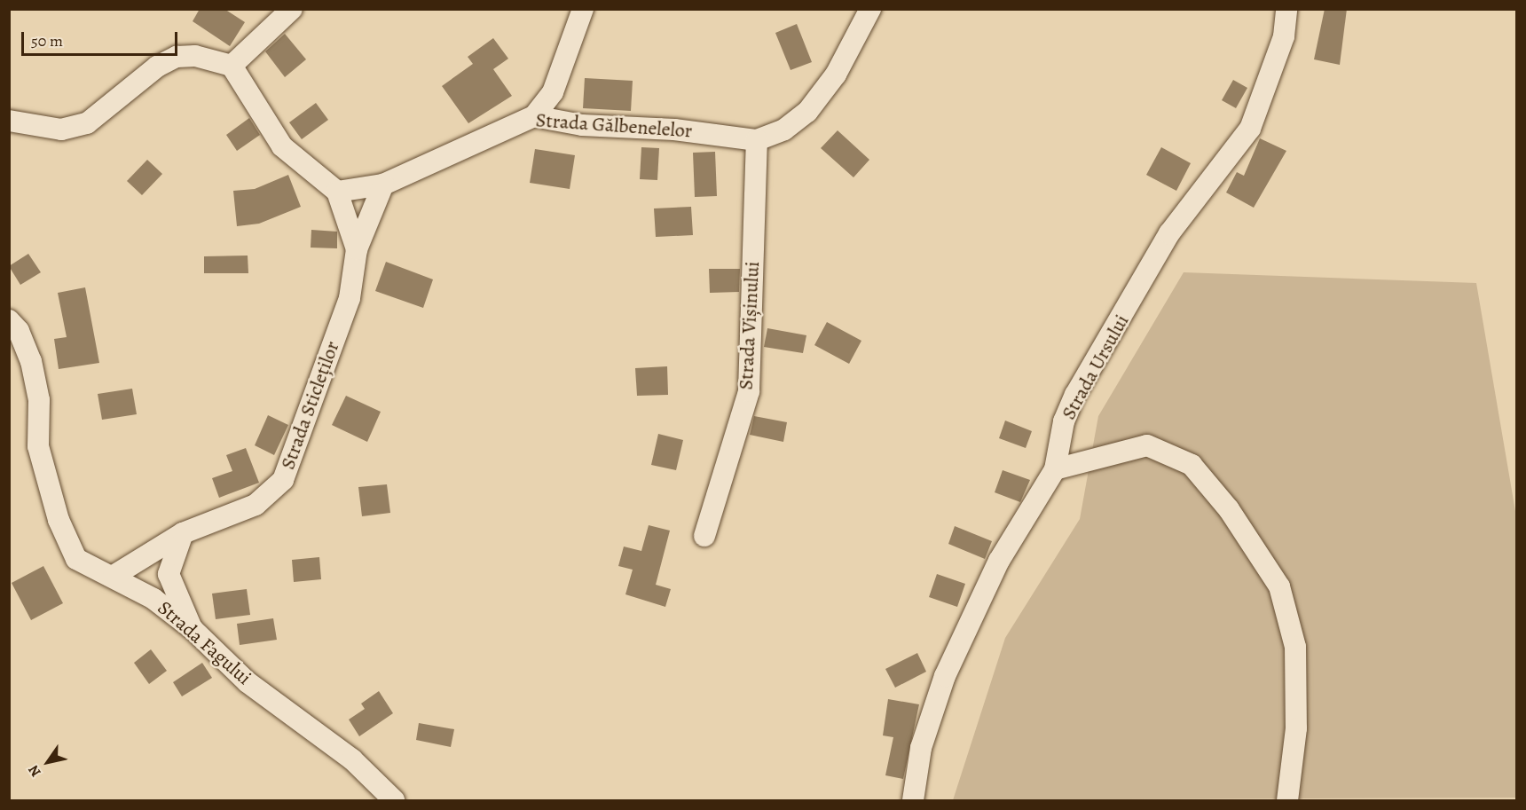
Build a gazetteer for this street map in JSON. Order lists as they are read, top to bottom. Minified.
{"streets":{"street":["Strada Gălbenelelor","Strada Vișinului","Strada Ursului","Strada Sticleților","Strada Fagului"]},"crossings":[["Strada Gălbenelelor","Strada Vișinului"],["Strada Gălbenelelor","Strada Sticleților"],["Strada Sticleților","Strada Fagului"]],"scale_bar":"50 m","north":"bottom left"}
